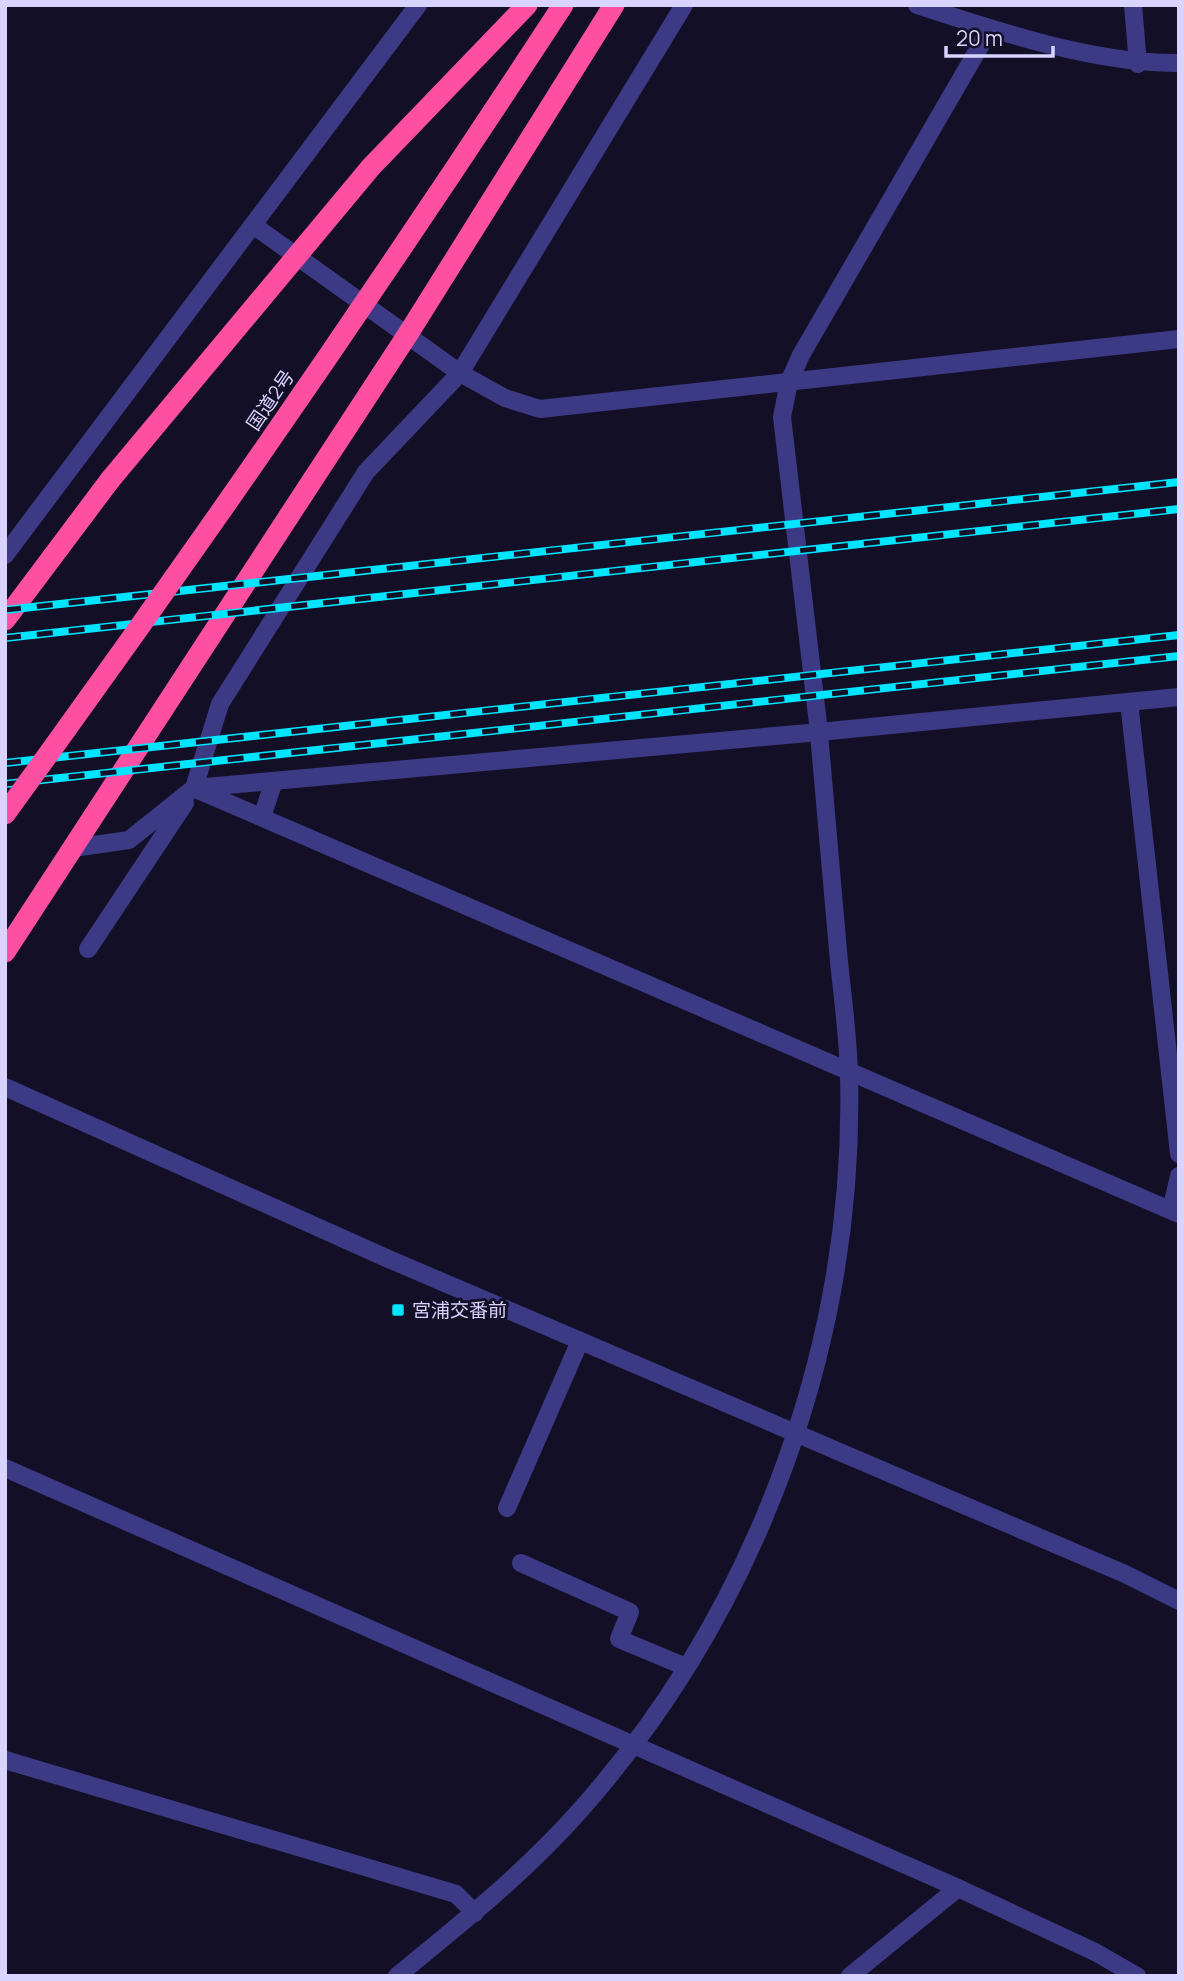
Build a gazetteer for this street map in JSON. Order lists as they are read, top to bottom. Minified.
{"streets":{"highway":["国道2号"]},"places":{"transit":["宮浦交番前"]},"scale_bar":"20 m"}
